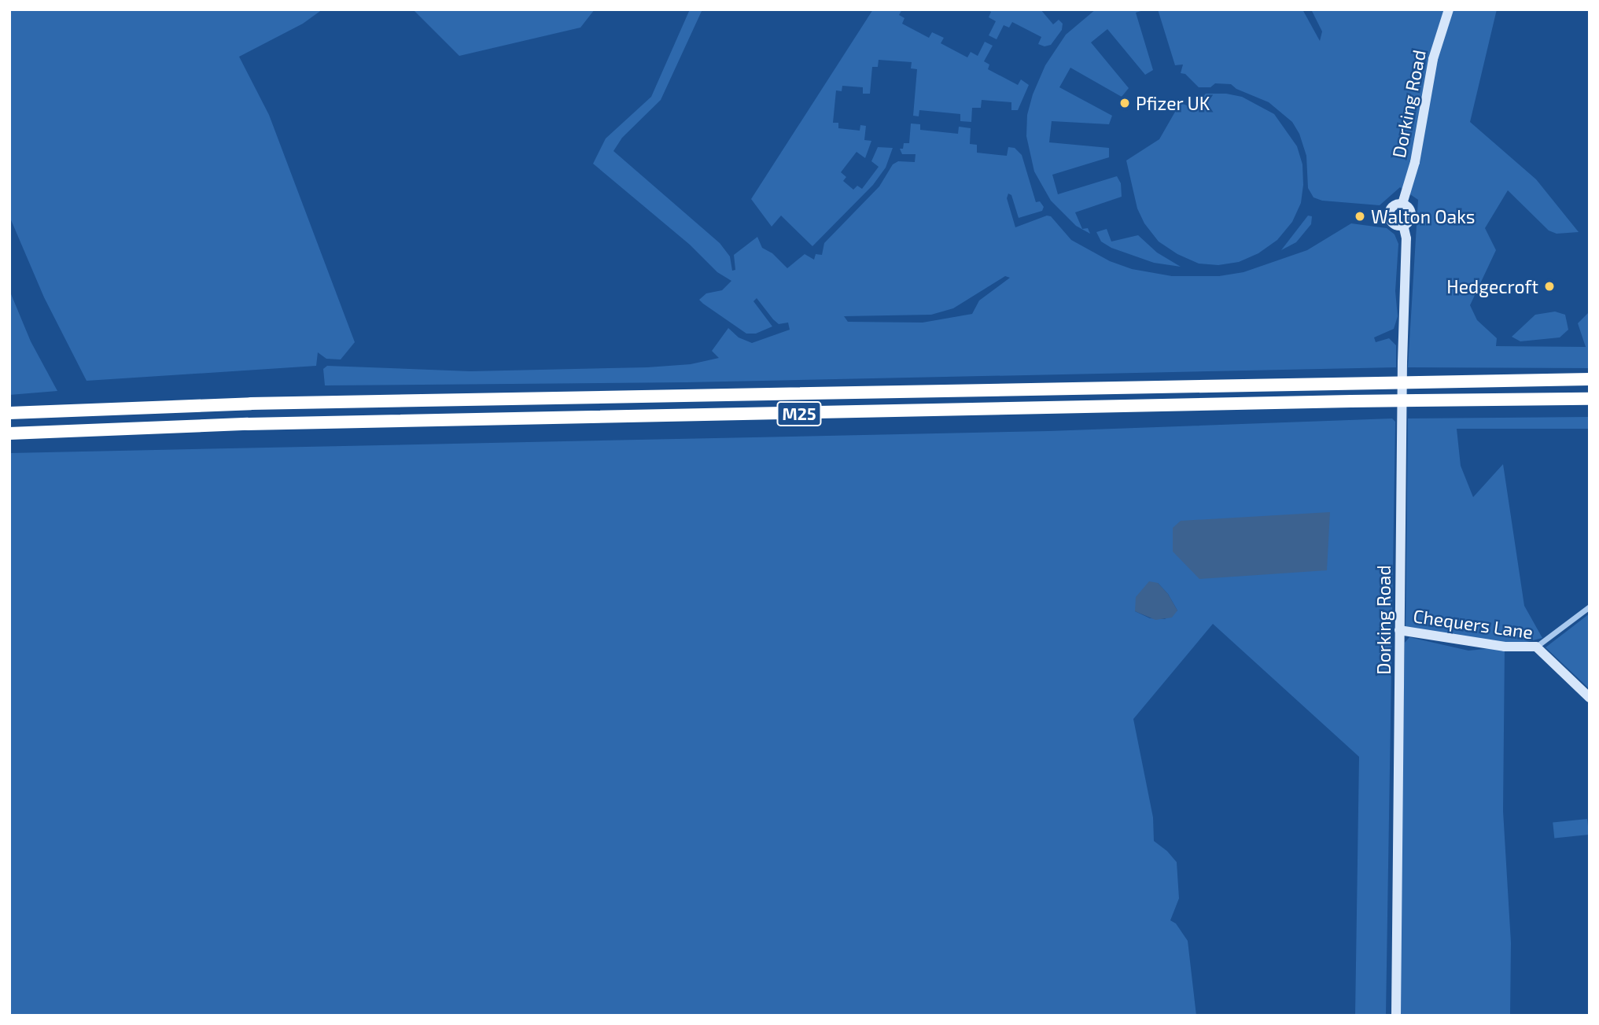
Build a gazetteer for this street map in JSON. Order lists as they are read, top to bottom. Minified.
{"streets":{"highway":["M25"],"main road":["Dorking Road","Chequers Lane"]},"crossings":[["Dorking Road","Chequers Lane"]],"places":["Pfizer UK","Walton Oaks","Hedgecroft"]}
